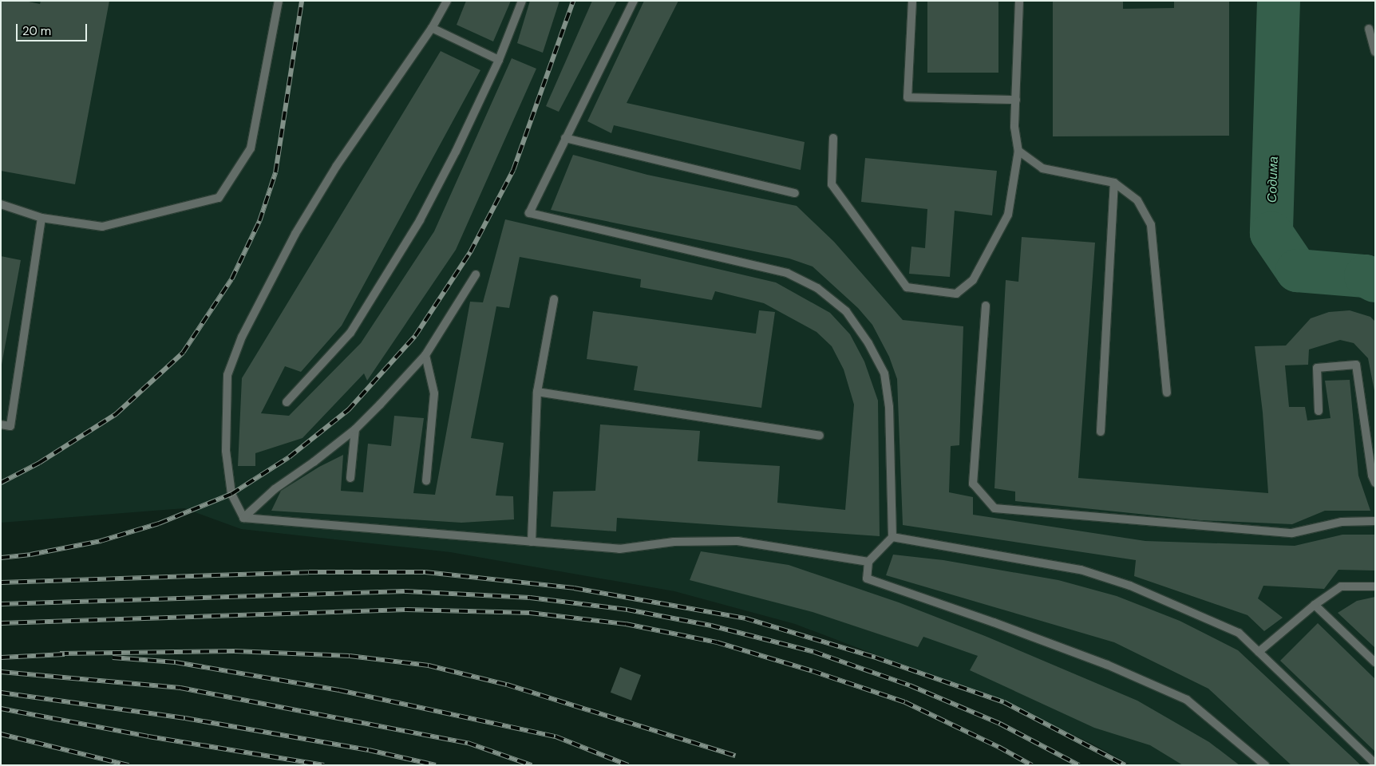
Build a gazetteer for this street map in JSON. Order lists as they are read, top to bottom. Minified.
{"water":["Содима"],"scale_bar":"20 m"}
